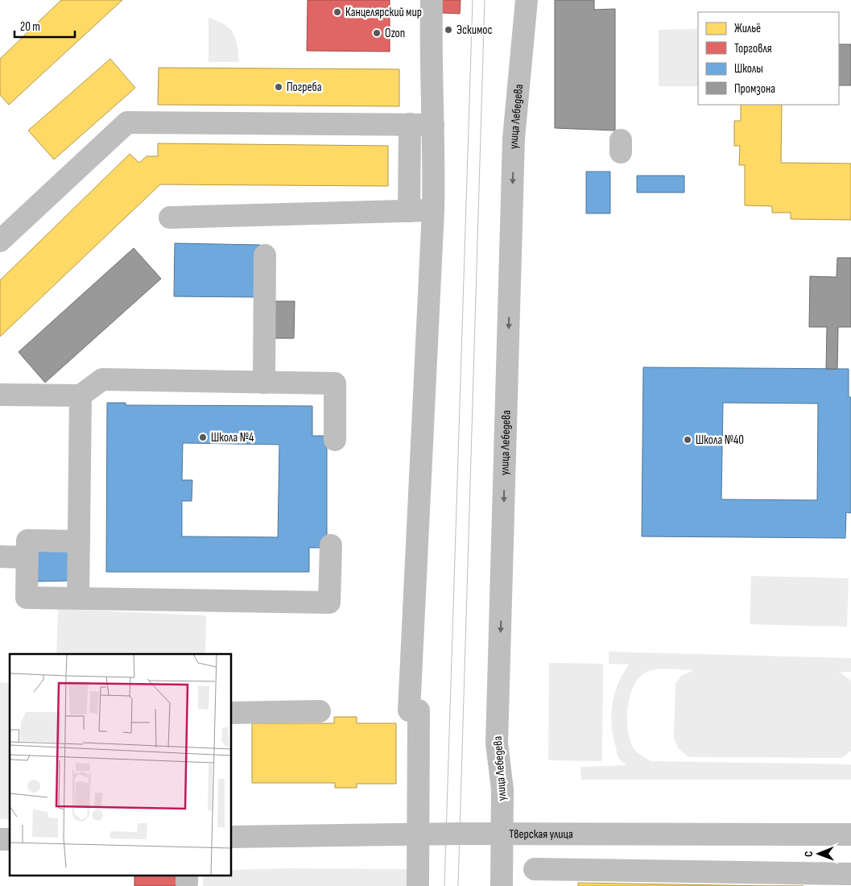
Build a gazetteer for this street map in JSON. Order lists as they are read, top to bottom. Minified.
{"streets":{"street":["улица Лебедева","Тверская улица"]},"crossings":[["улица Лебедева","Тверская улица"]],"places":["Канцелярский мир","Эскимос","Ozon","Погреба","Школа №4","Школа №40"],"legend":["Жильё","Торговля","Школы","Промзона"],"scale_bar":"20 m","north":"left"}
